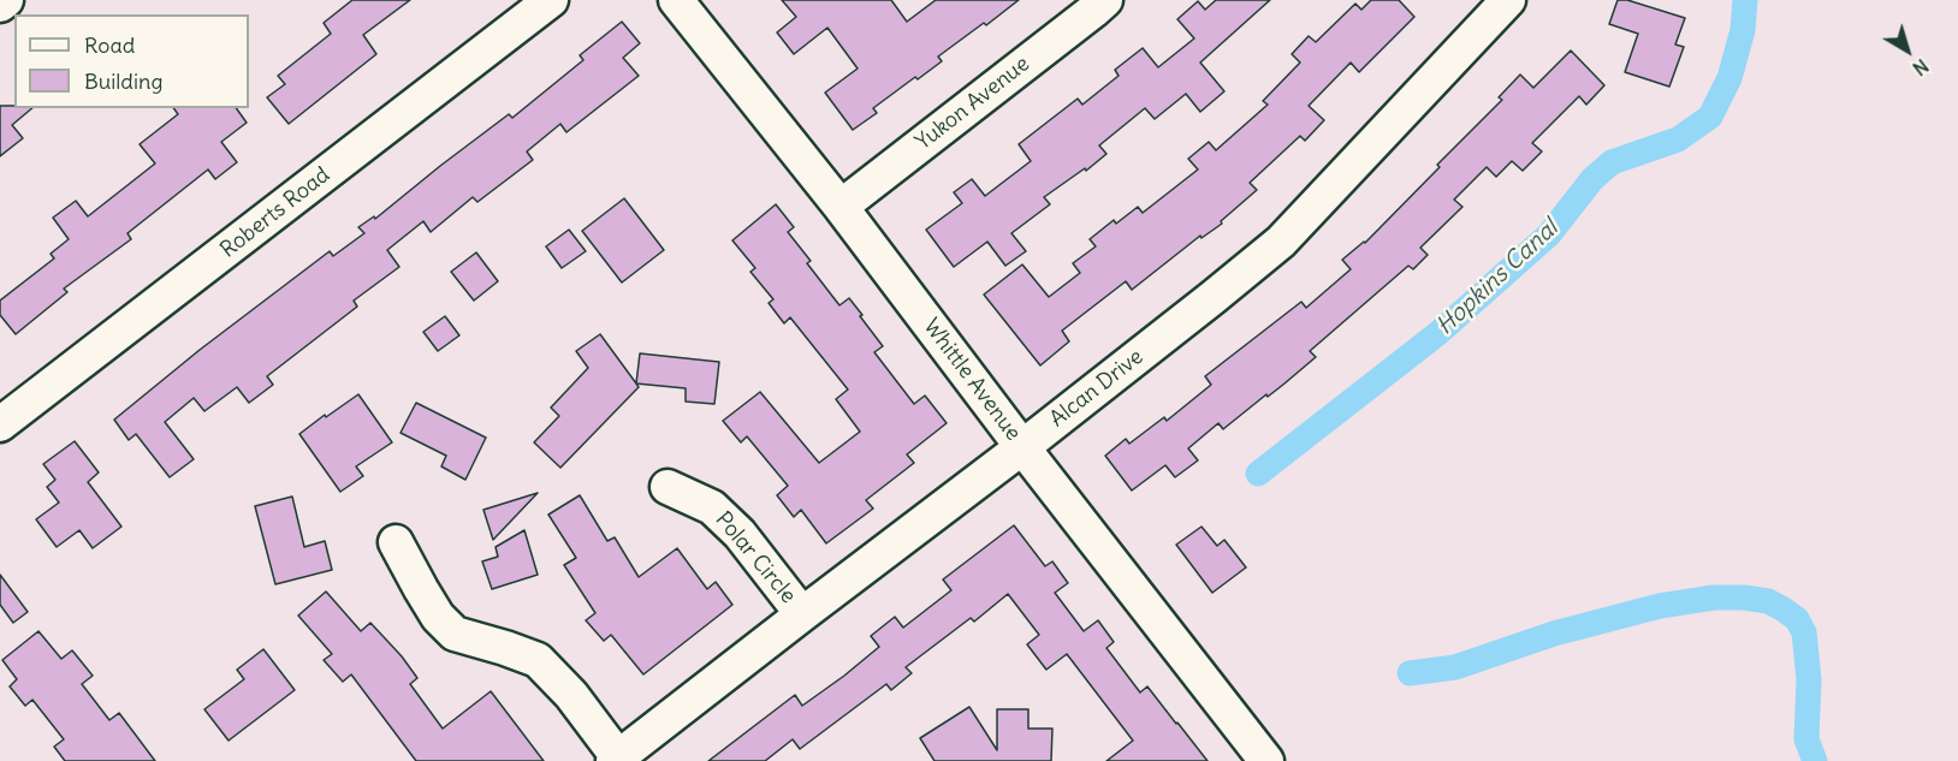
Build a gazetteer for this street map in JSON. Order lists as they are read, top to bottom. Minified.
{"streets":{"street":["Yukon Avenue","Roberts Road","Whittle Avenue","Alcan Drive","Polar Circle"]},"crossings":[["Yukon Avenue","Whittle Avenue"],["Whittle Avenue","Alcan Drive"],["Alcan Drive","Polar Circle"]],"water":["Hopkins Canal"],"legend":["Road","Building"],"north":"bottom right"}
